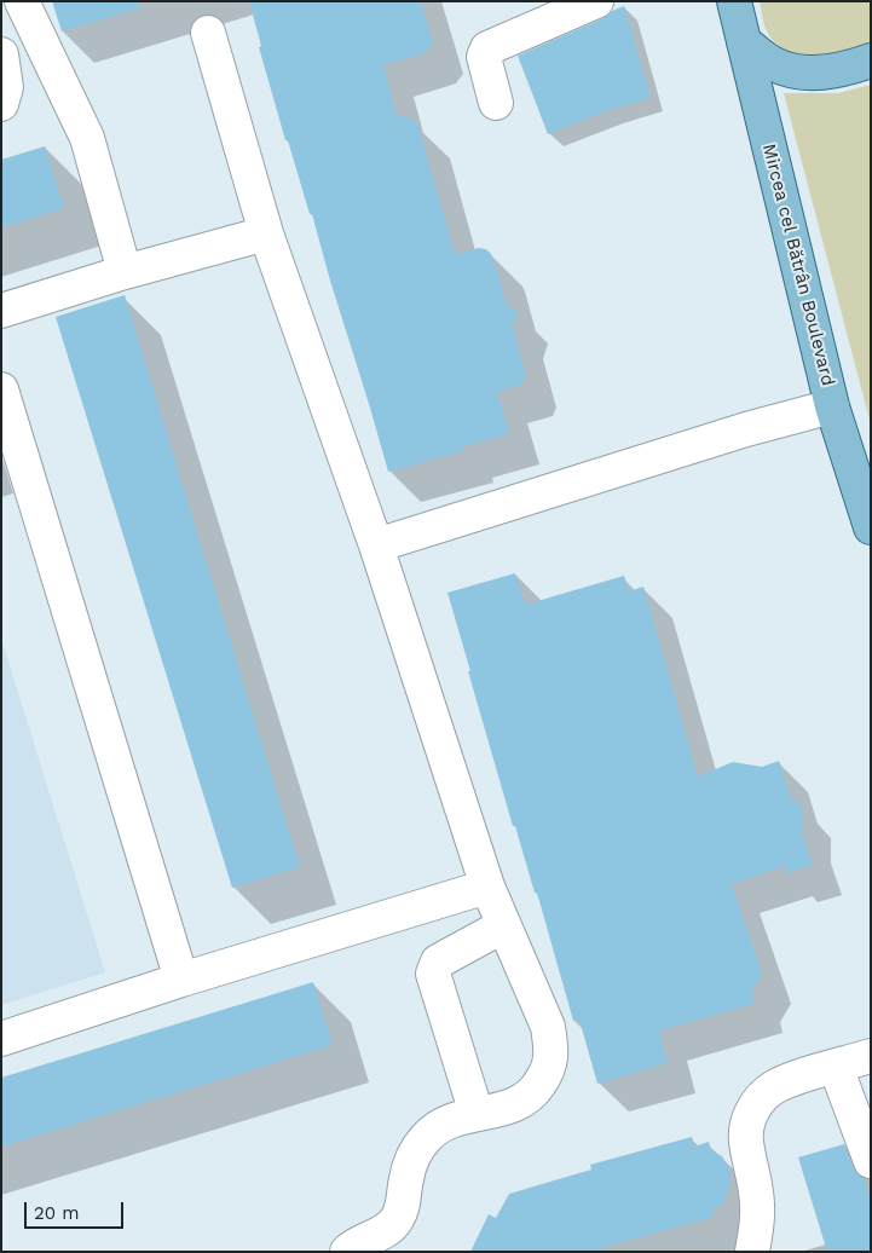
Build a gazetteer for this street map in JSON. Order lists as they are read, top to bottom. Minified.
{"streets":{"main road":["Mircea cel Bătrân Boulevard"]},"scale_bar":"20 m"}
